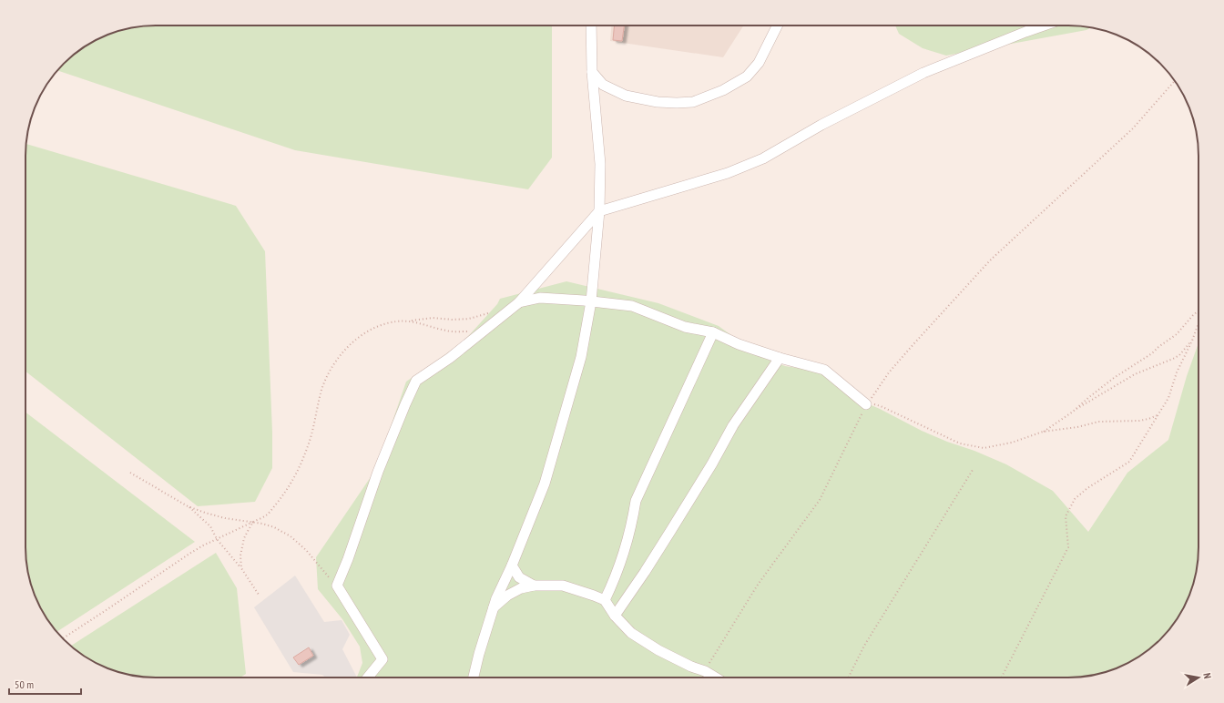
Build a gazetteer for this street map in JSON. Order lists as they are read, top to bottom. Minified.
{"scale_bar":"50 m","north":"right"}
